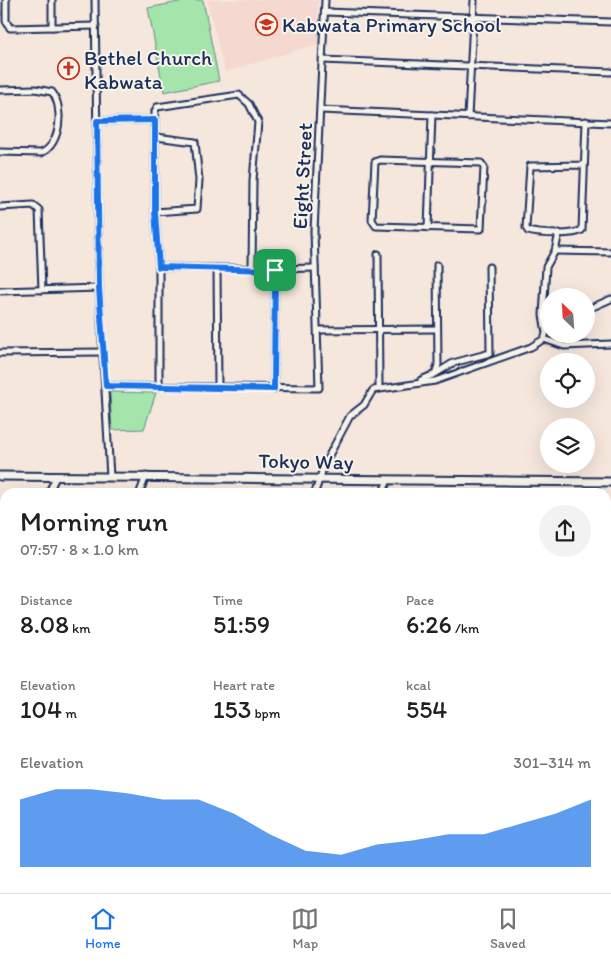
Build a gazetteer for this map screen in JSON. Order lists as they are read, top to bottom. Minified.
{"streets":{"main road":["Tokyo Way"],"street":["Eight Street"]},"places":{"school or university":["Kabwata Primary School"],"church":["Bethel Church Kabwata"]},"north":"top left","page":{"heading":["Morning run","07:57 · 8 × 1.0 km"],"stats":[["Distance","8.08 km"],["Time","51:59"],["Pace","6:26 /km"],["Elevation","104 m"],["Heart rate","153 bpm"],["kcal","554"]],"chart":["Elevation","301–314 m"],"tabs":["Home","Map","Saved"]}}
